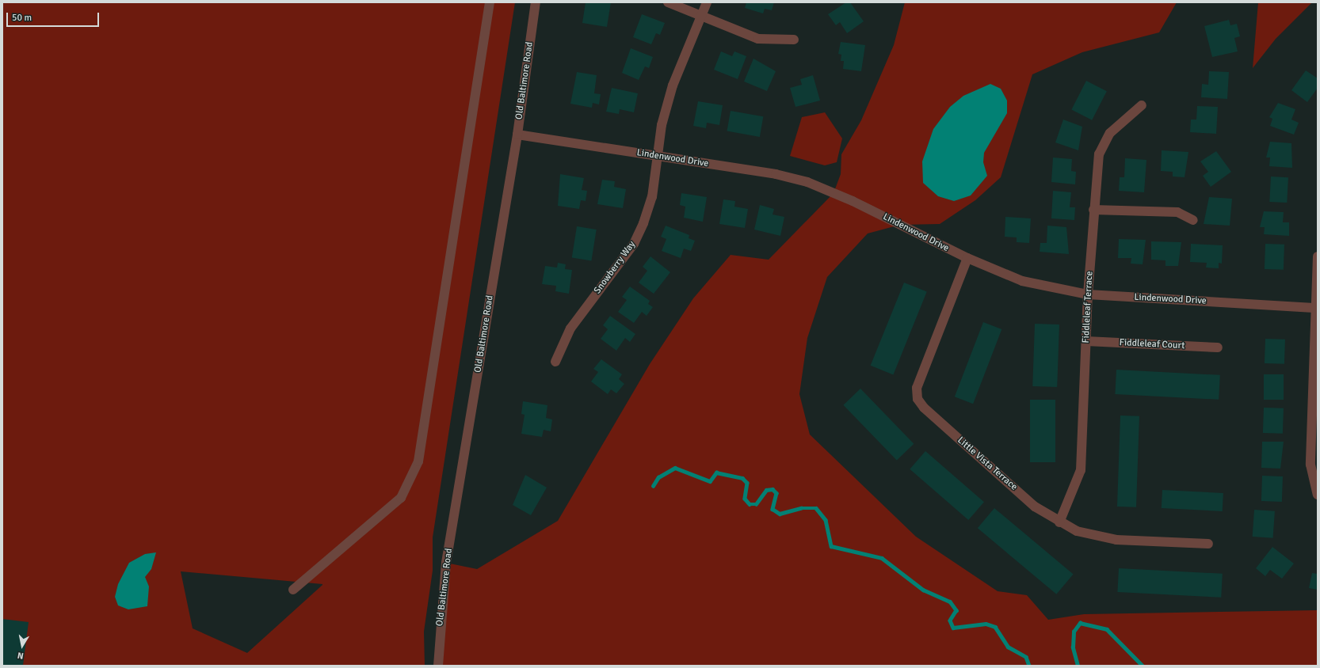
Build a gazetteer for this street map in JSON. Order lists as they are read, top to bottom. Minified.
{"streets":{"street":["Old Baltimore Road","Lindenwood Drive","Snowberry Way","Fiddleleaf Terrace","Fiddleleaf Court","Little Vista Terrace"]},"crossings":[["Old Baltimore Road","Lindenwood Drive"],["Lindenwood Drive","Snowberry Way"],["Lindenwood Drive","Fiddleleaf Terrace"],["Lindenwood Drive","Little Vista Terrace"],["Fiddleleaf Terrace","Fiddleleaf Court"],["Fiddleleaf Terrace","Little Vista Terrace"]],"scale_bar":"50 m","north":"bottom"}
